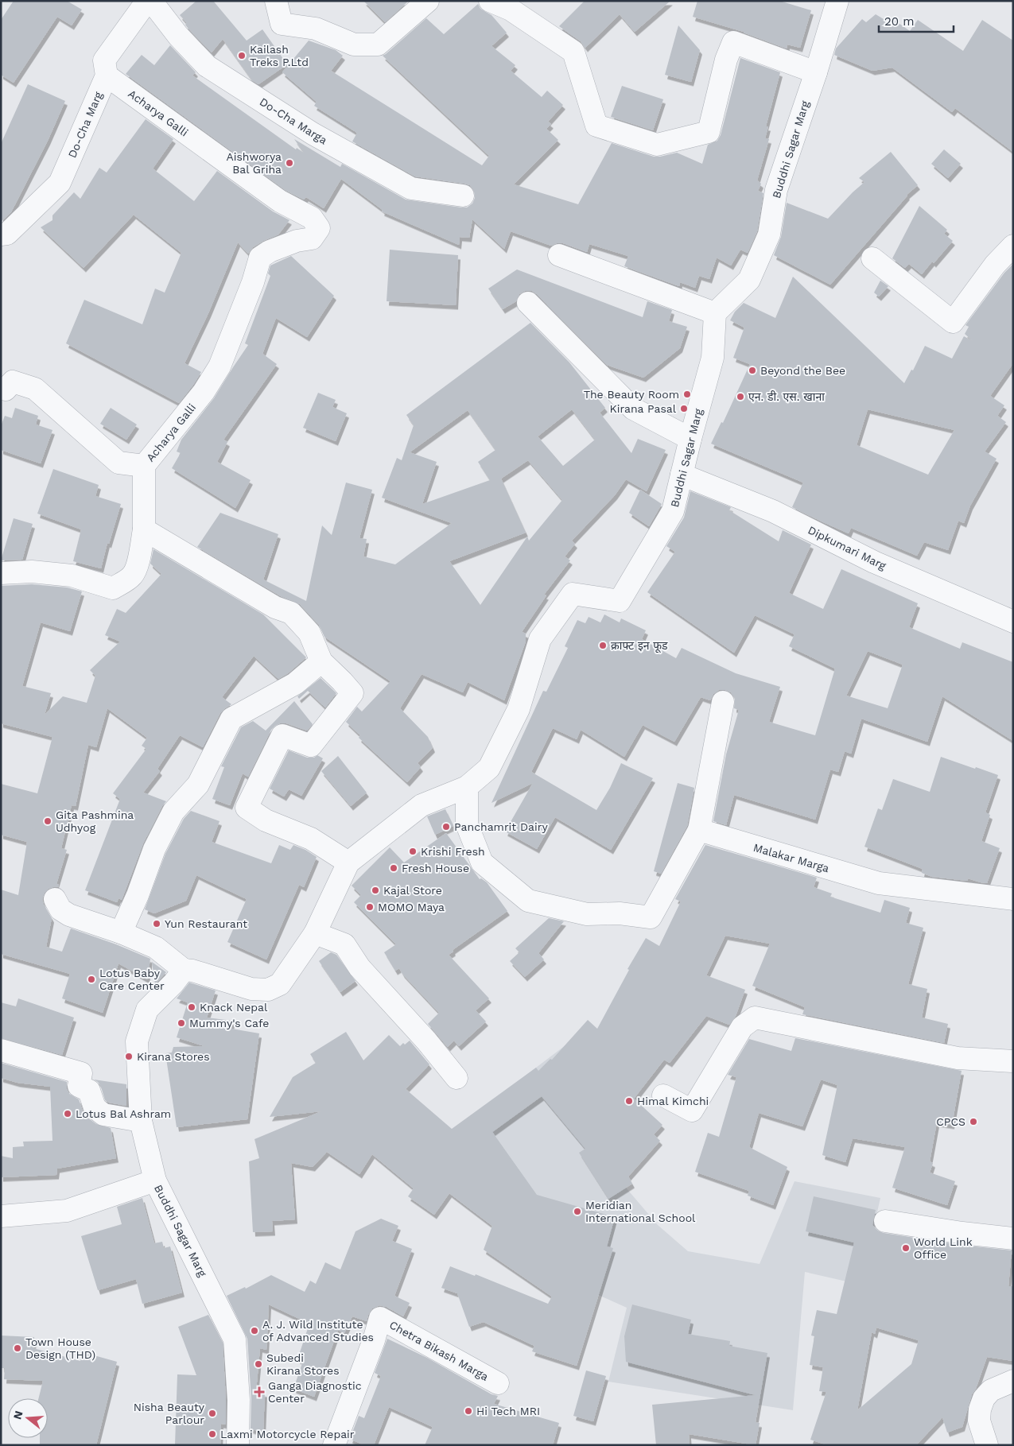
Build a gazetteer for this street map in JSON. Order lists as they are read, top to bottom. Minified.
{"streets":{"street":["Acharya Galli","Do-Cha Marga","Do-Cha Marg","Buddhi Sagar Marg","Dipkumari Marg","Malakar Marga","Chetra Bikash Marga"]},"crossings":[["Acharya Galli","Do-Cha Marg"],["Buddhi Sagar Marg","Dipkumari Marg"]],"places":{"other":["Kailash Treks P.Ltd","Aishworya Bal Griha","Beyond the Bee","The Beauty Room","एन. डी. एस. खाना","Kirana Pasal","क्राफ्ट इन फूड","Gita Pashmina Udhyog","Panchamrit Dairy","Krishi Fresh","Fresh House","Kajal Store","MOMO Maya","Yun Restaurant","Lotus Baby Care Center","Knack Nepal","Mummy's Cafe","Kirana Stores","Himal Kimchi","Lotus Bal Ashram","CPCS","Meridian International School","World Link Office","A. J. Wild Institute of Advanced Studies","Town House Design (THD)","Subedi Kirana Stores","Hi Tech MRI","Nisha Beauty Parlour","Laxmi Motorcycle Repair"],"health":["Ganga Diagnostic Center"]},"scale_bar":"20 m","north":"left"}
